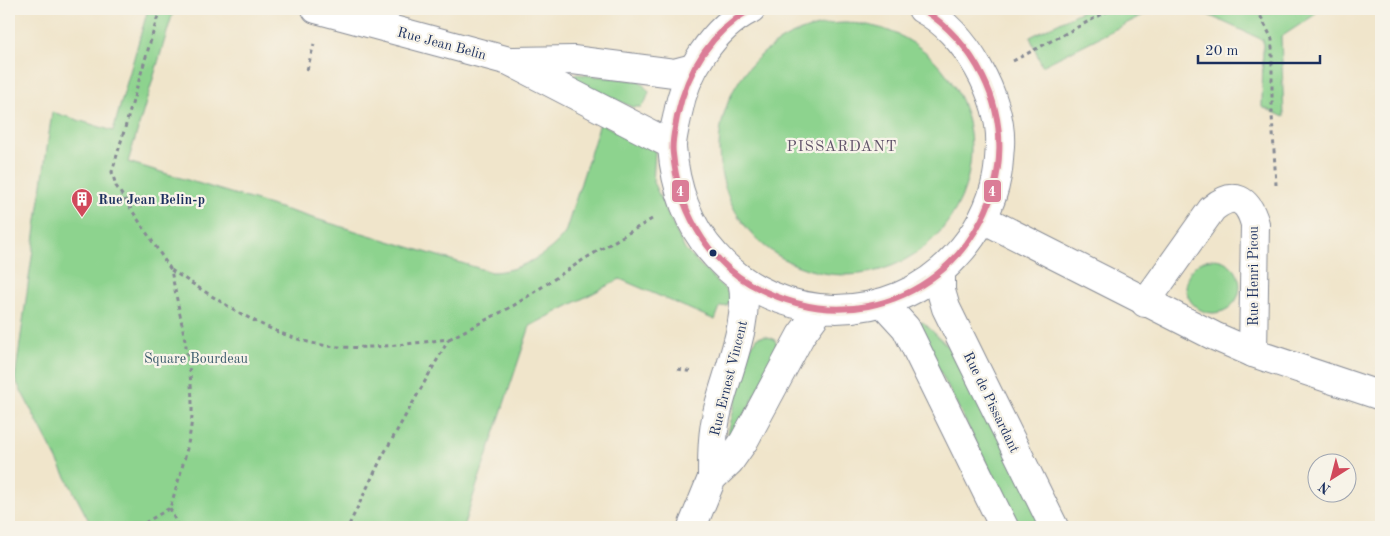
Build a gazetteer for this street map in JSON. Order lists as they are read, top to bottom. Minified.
{"streets":{"street":["Rue Jean Belin","Rue Henri Picou","Rue Ernest Vincent","Rue de Pissardant"]},"districts":["PISSARDANT"],"parks":["Square Bourdeau"],"places":{"building":["Rue Jean Belin-p"]},"lines":["transit line 4"],"scale_bar":"20 m","north":"bottom left"}
